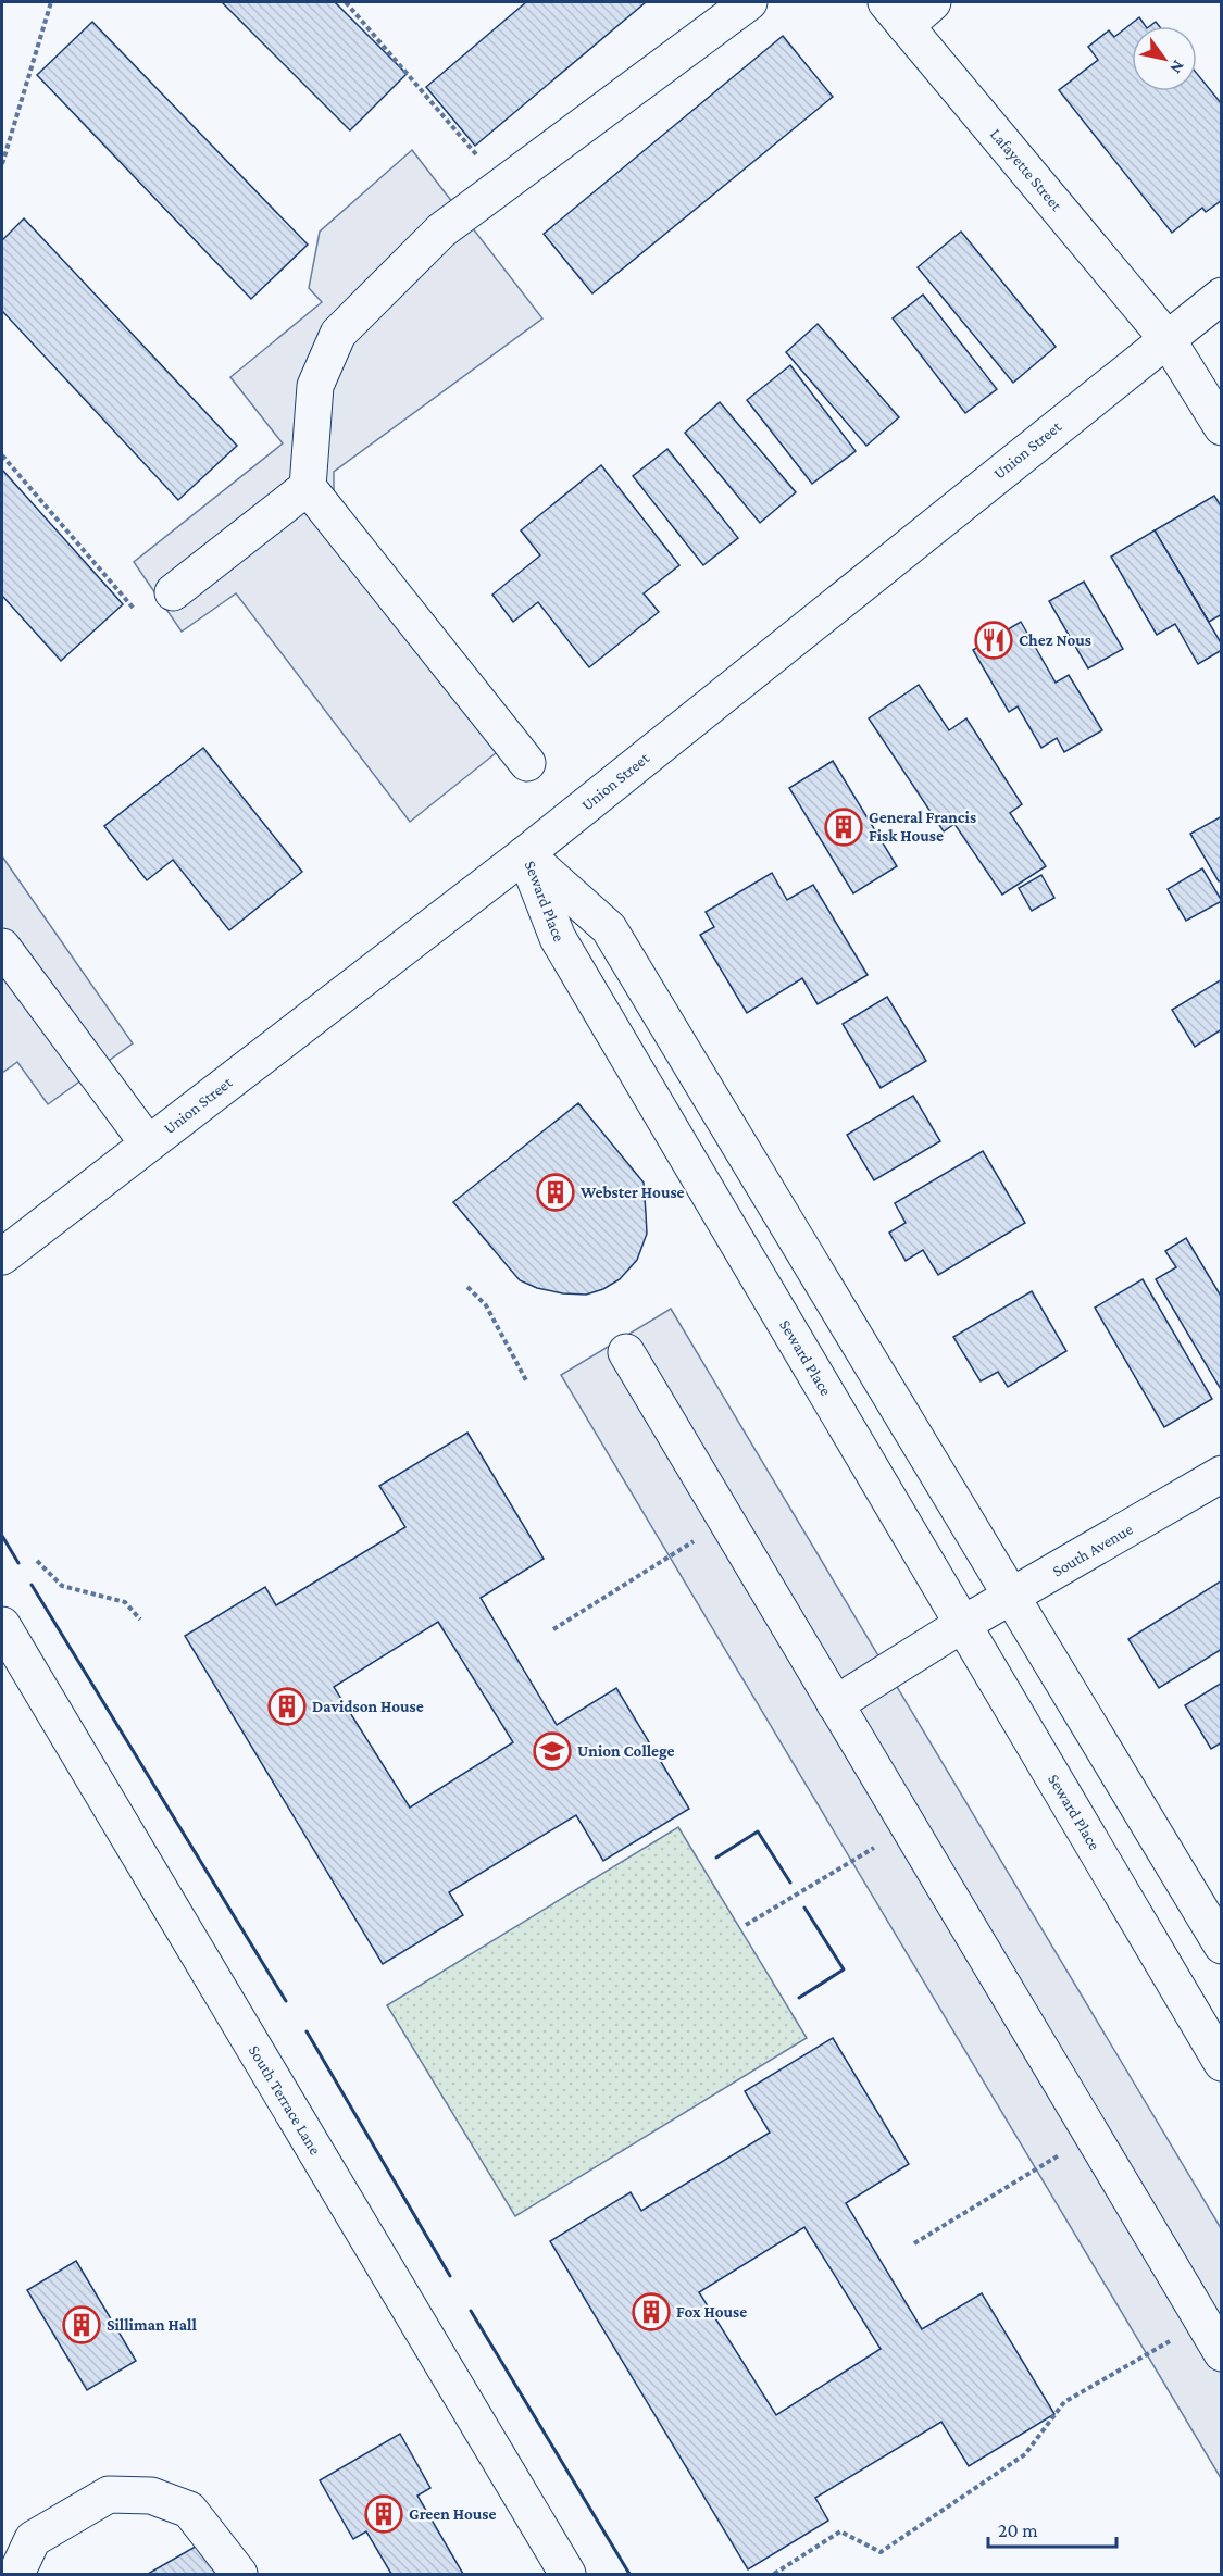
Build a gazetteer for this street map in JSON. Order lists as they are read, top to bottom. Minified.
{"streets":{"street":["Lafayette Street","Union Street","Seward Place","South Avenue","South Terrace Lane"]},"crossings":[["Lafayette Street","Union Street"],["Union Street","Seward Place"],["Seward Place","South Avenue"]],"places":{"restaurant":["Chez Nous"],"building":["General Francis Fisk House","Webster House","Davidson House","Fox House","Silliman Hall","Green House"],"school or university":["Union College"]},"scale_bar":"20 m","north":"bottom right"}
